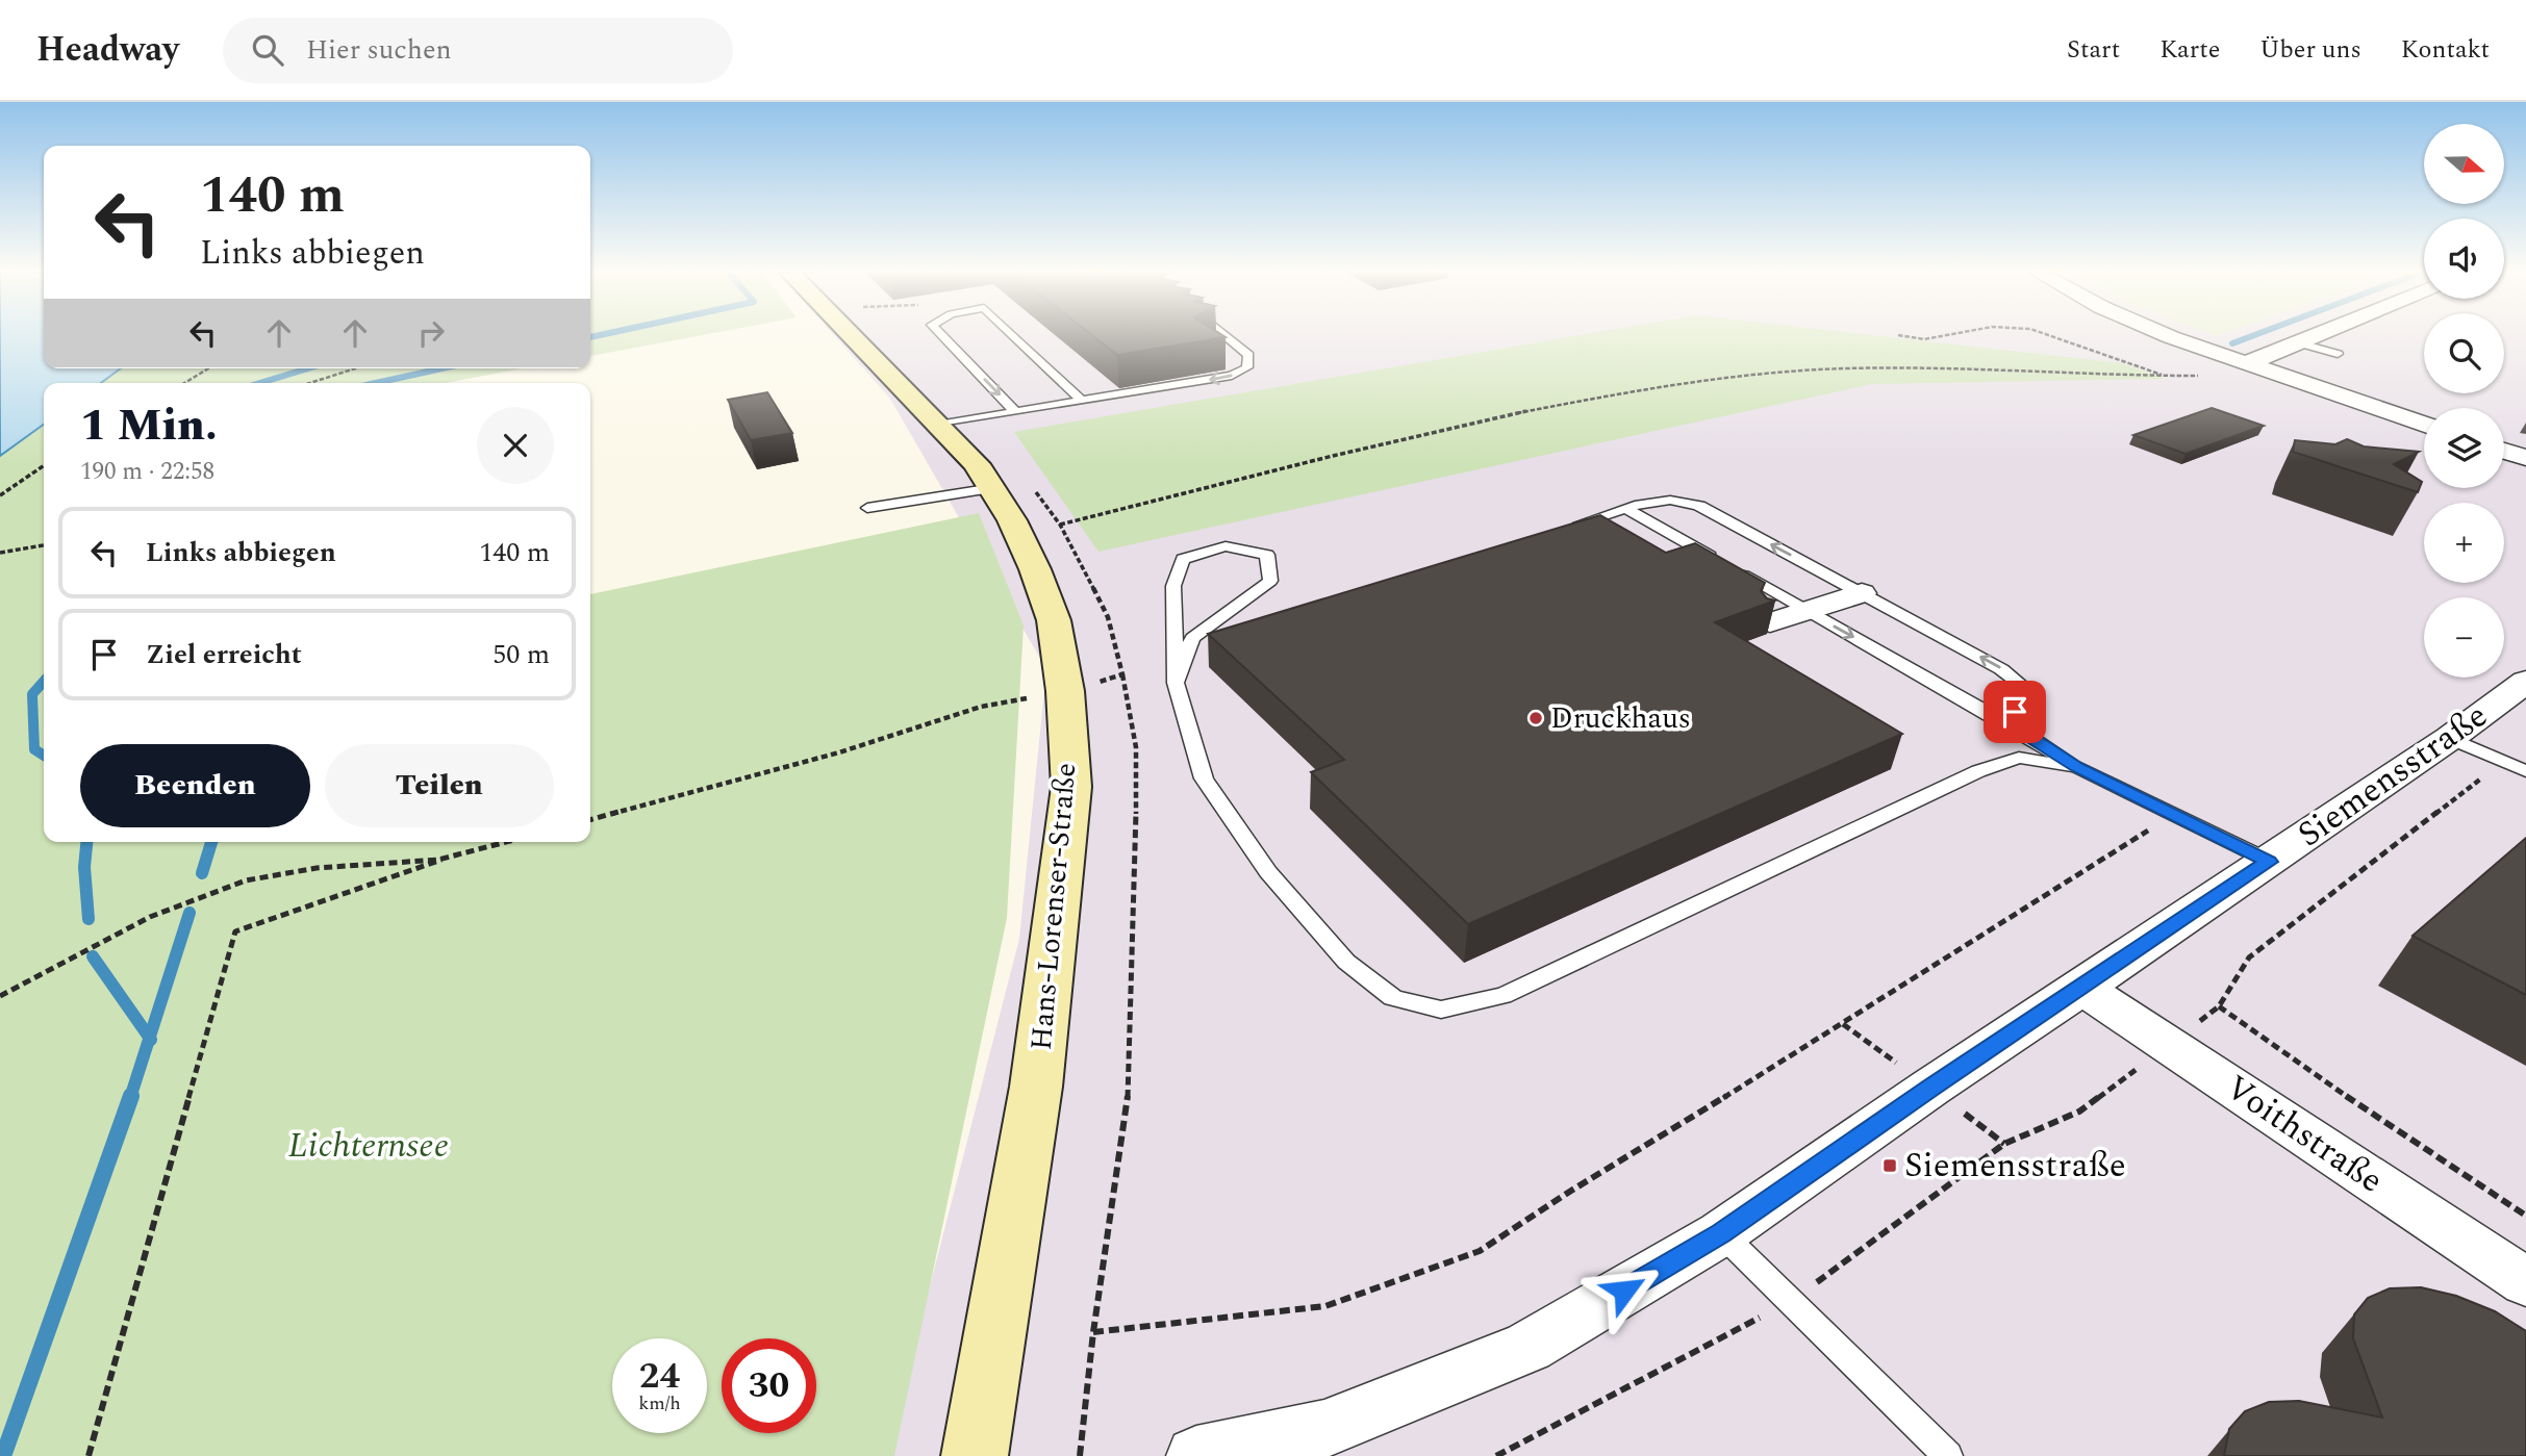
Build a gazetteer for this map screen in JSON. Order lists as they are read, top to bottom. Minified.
{"streets":{"street":["Siemensstraße","Hans-Lorenser-Straße","Voithstraße"]},"crossings":[["Siemensstraße","Voithstraße"]],"parks":["Lichternsee"],"places":{"other":["Druckhaus"],"transit":["Siemensstraße"]},"north":"right","page":{"header":"Headway","search":"Hier suchen","nav":["Start","Karte","Über uns","Kontakt"],"map_buttons":["+","−"],"turn":["140 m","Links abbiegen"],"heading":["1 Min.","190 m · 22:58"],"list":[{"name":"Links abbiegen","value":"140 m"},{"name":"Ziel erreicht","value":"50 m"}],"buttons":["Beenden","Teilen"],"speed":"24 km/h","limit":"30"}}
